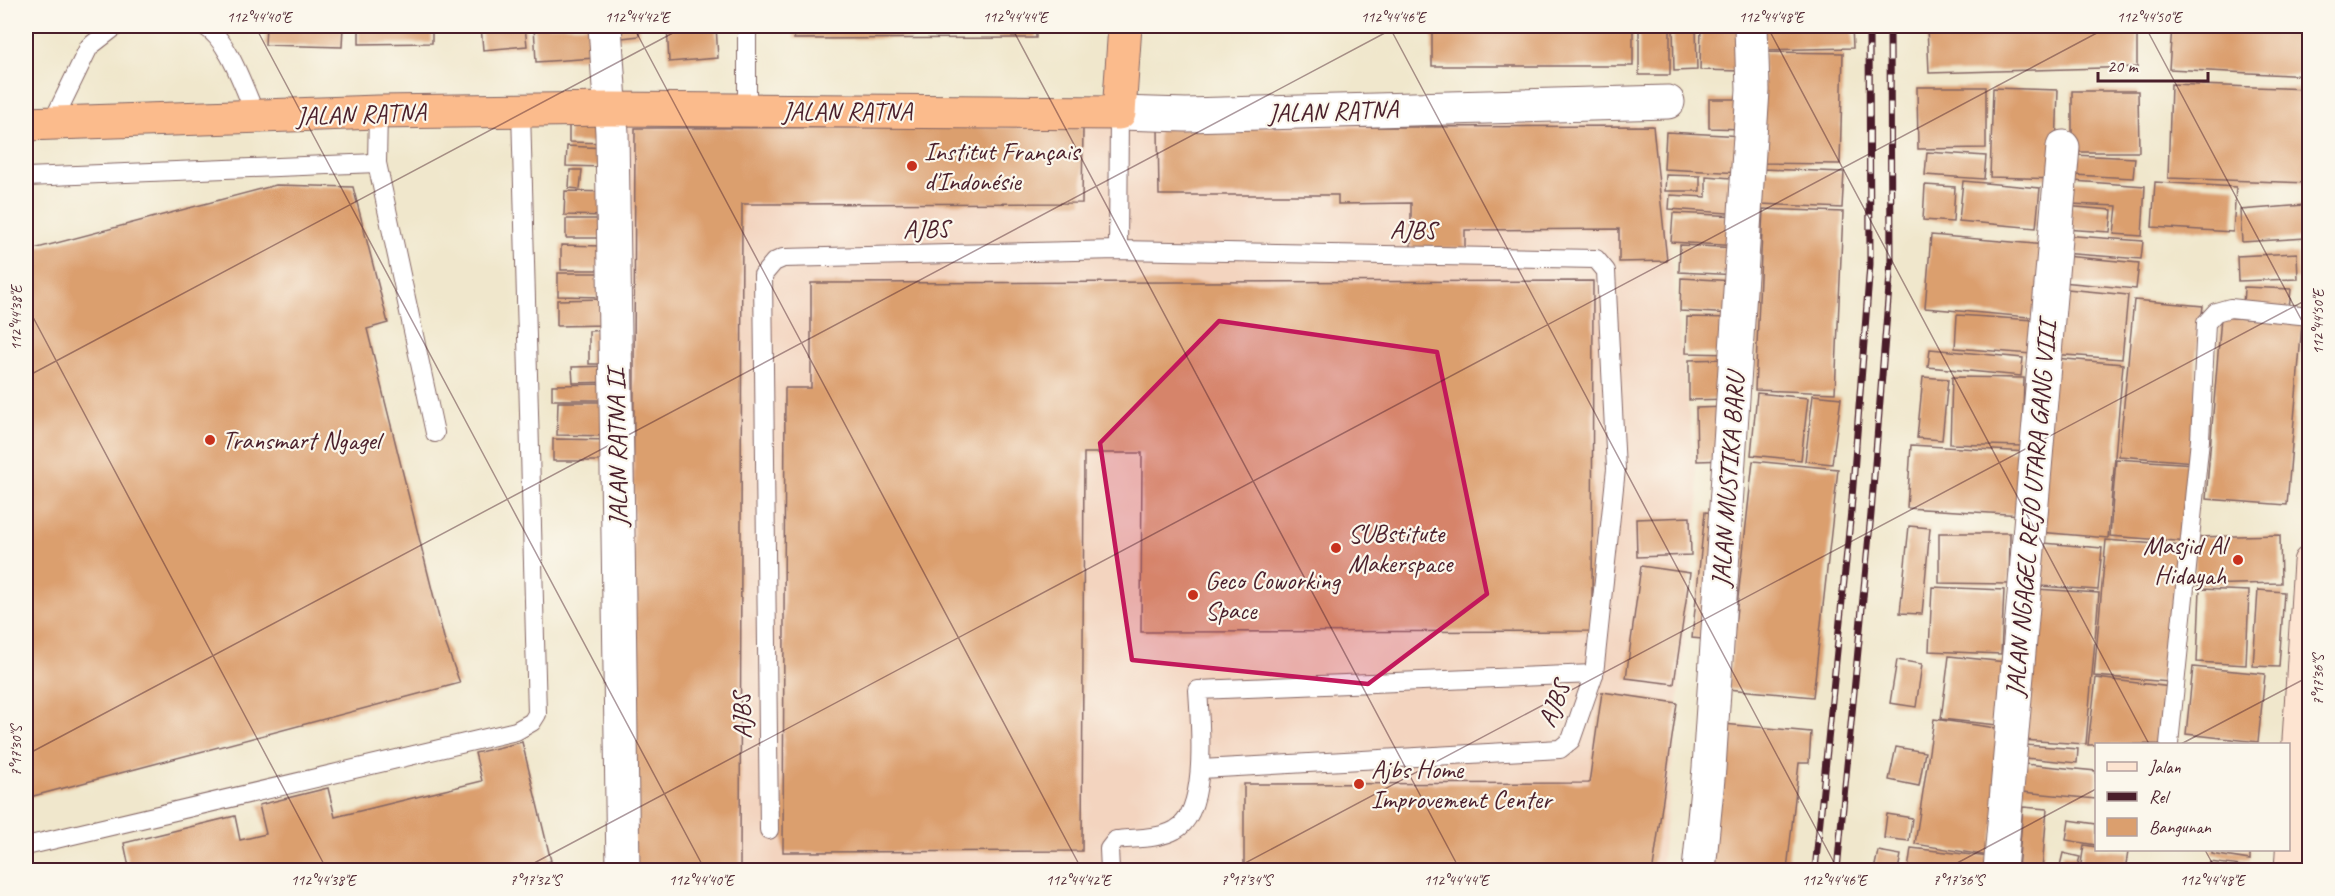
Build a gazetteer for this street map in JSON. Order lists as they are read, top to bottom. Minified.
{"streets":{"highway":["JALAN RATNA"],"street":["JALAN RATNA II","JALAN MUSTIKA BARU","JALAN NGAGEL REJO UTARA GANG VIII"],"lane":["AJBS"]},"crossings":[["JALAN RATNA","JALAN RATNA II"]],"places":["Institut Français d'Indonésie","Transmart Ngagel","SUBstitute Makerspace","Masjid Al Hidayah","Geco Coworking Space","Ajbs Home Improvement Center"],"legend":["Jalan","Rel","Bangunan"],"scale_bar":"20 m","coordinates":["112°44'40\"E","112°44'42\"E","112°44'44\"E","112°44'46\"E","112°44'48\"E","112°44'50\"E","112°44'38\"E","7°17'36\"S","7°17'30\"S","7°17'32\"S","7°17'34\"S"]}
